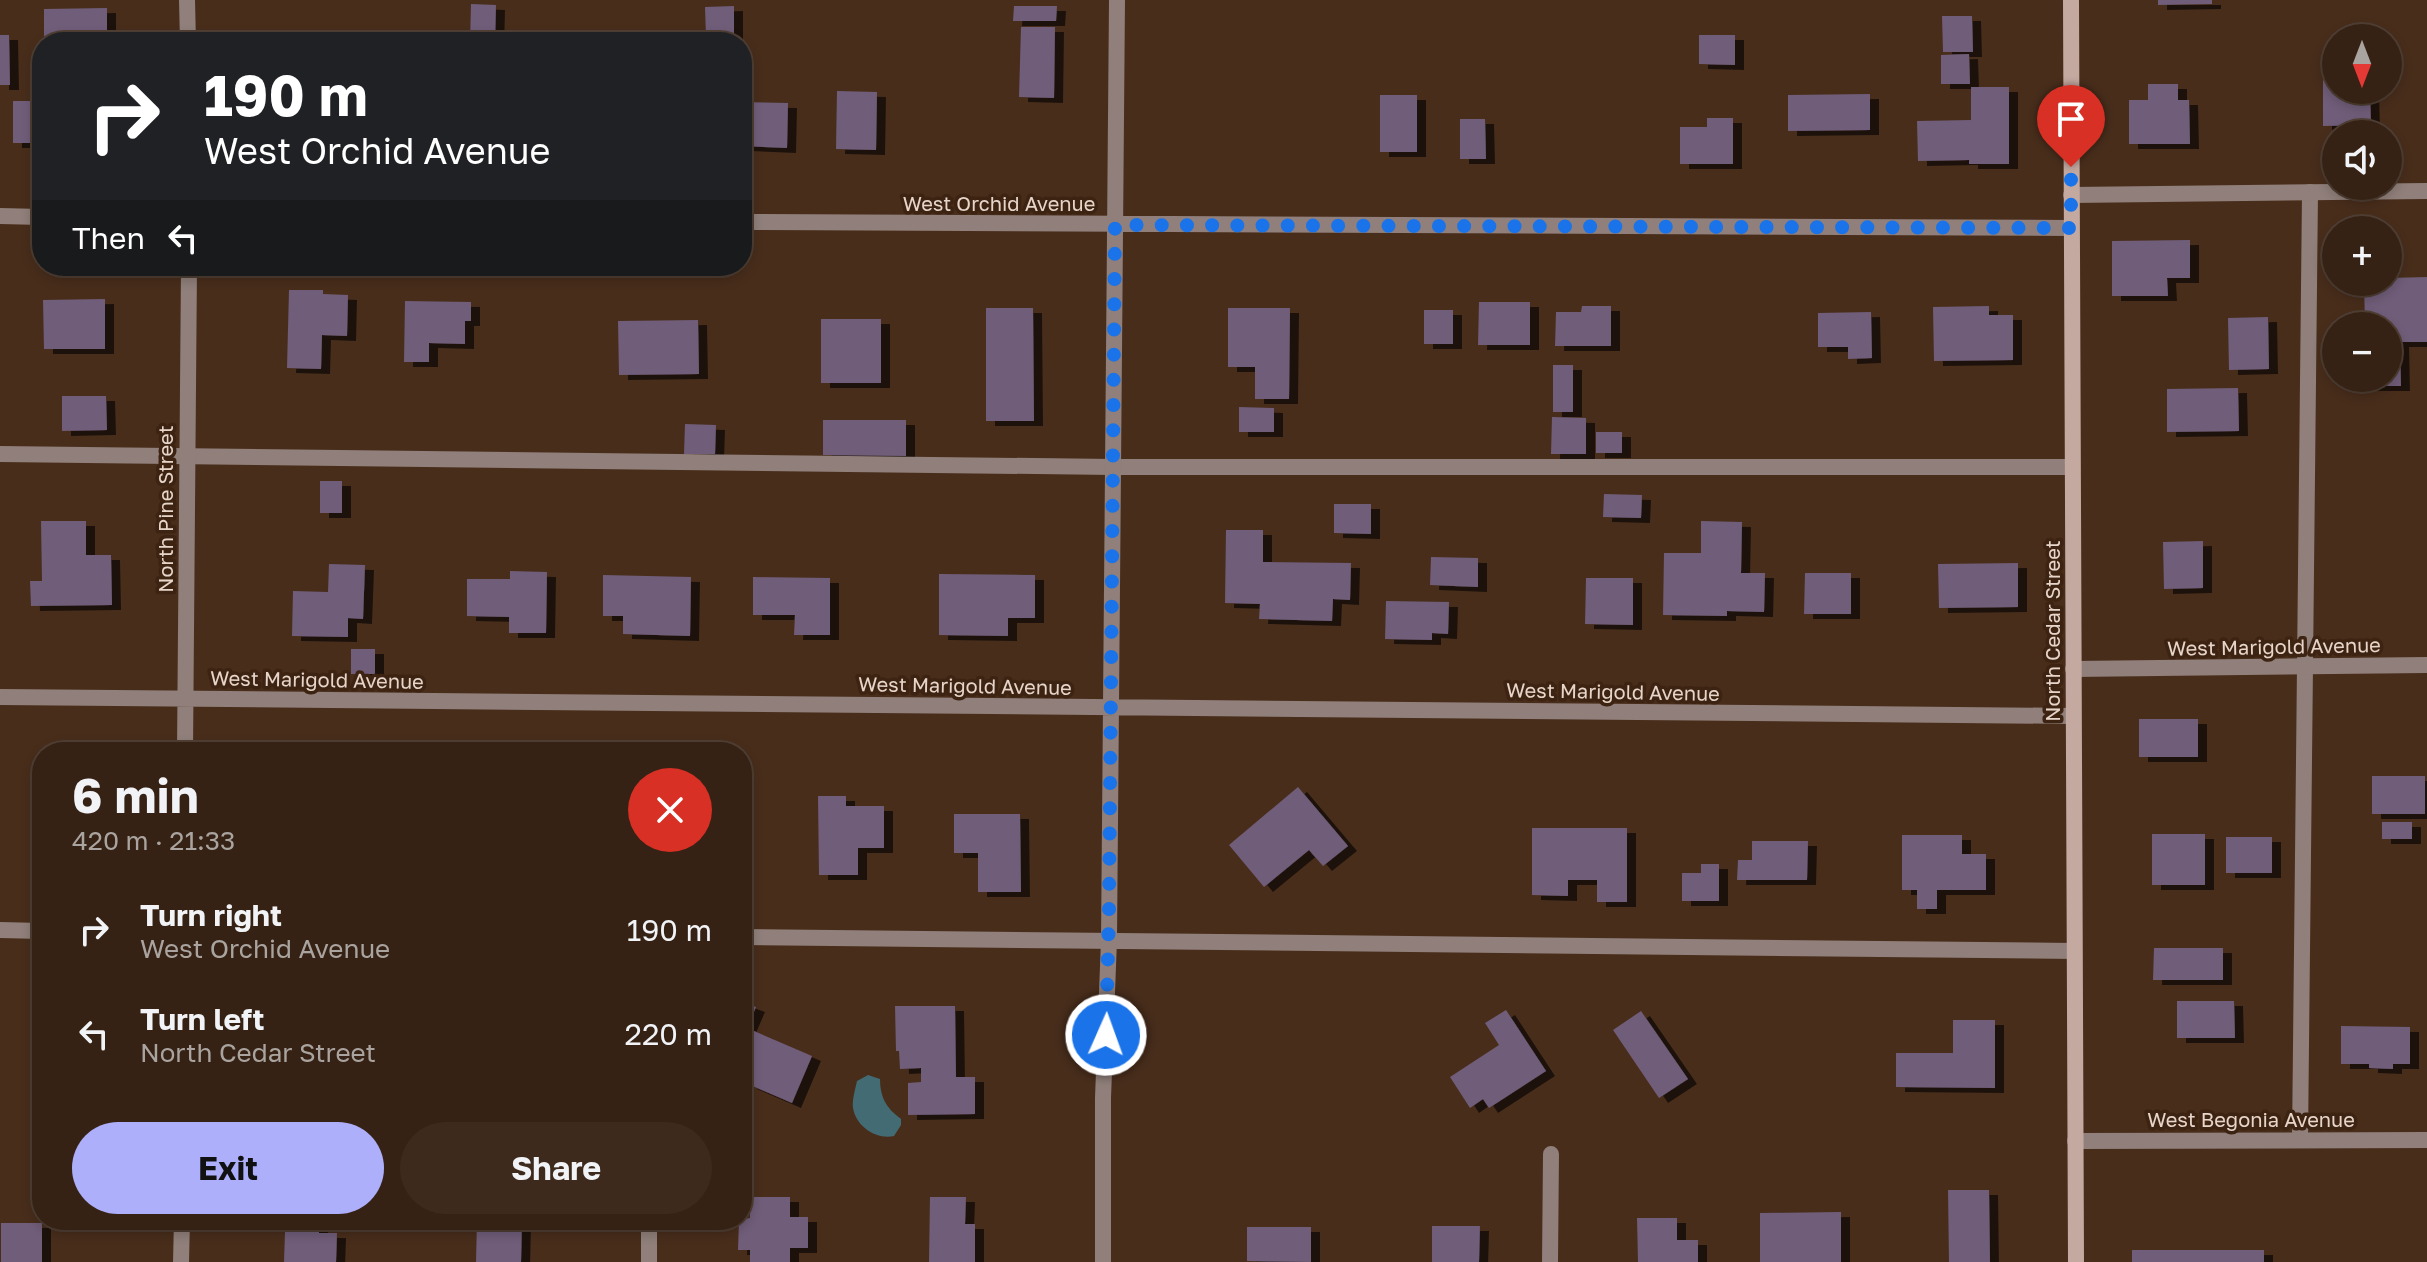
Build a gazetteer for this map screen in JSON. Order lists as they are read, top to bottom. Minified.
{"streets":{"street":["West Orchid Avenue","North Pine Street","North Cedar Street","West Marigold Avenue","West Begonia Avenue"]},"crossings":[["West Orchid Avenue","North Cedar Street"],["North Pine Street","West Marigold Avenue"],["North Cedar Street","West Marigold Avenue"],["North Cedar Street","West Begonia Avenue"]],"north":"bottom","page":{"map_buttons":["+","−"],"turn":["190 m","West Orchid Avenue"],"then":"Then","heading":["6 min","420 m · 21:33"],"list":[{"name":"Turn right","note":"West Orchid Avenue","value":"190 m"},{"name":"Turn left","note":"North Cedar Street","value":"220 m"}],"buttons":["Exit","Share"]}}
